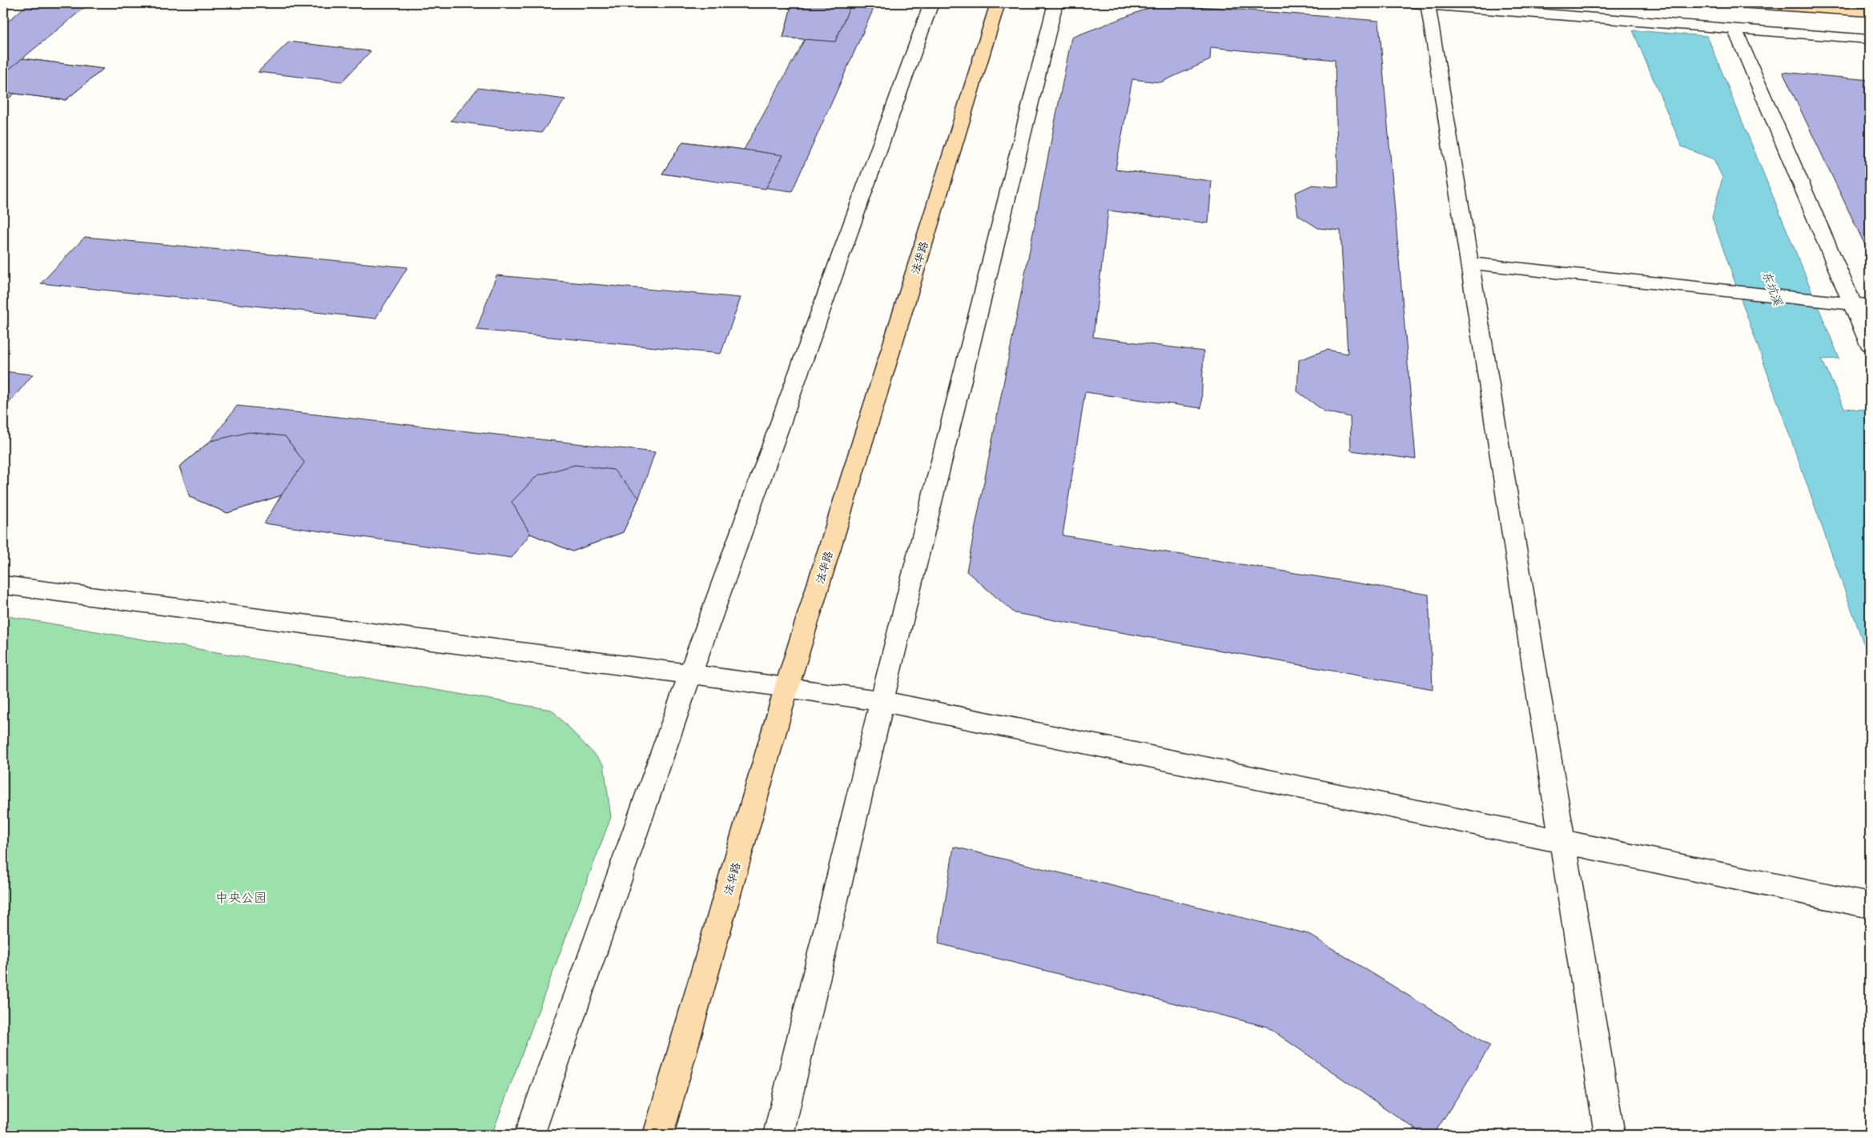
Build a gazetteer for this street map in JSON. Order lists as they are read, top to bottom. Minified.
{"streets":{"main road":["法华路"]},"water":["东坑溪"],"parks":["中央公园"]}
